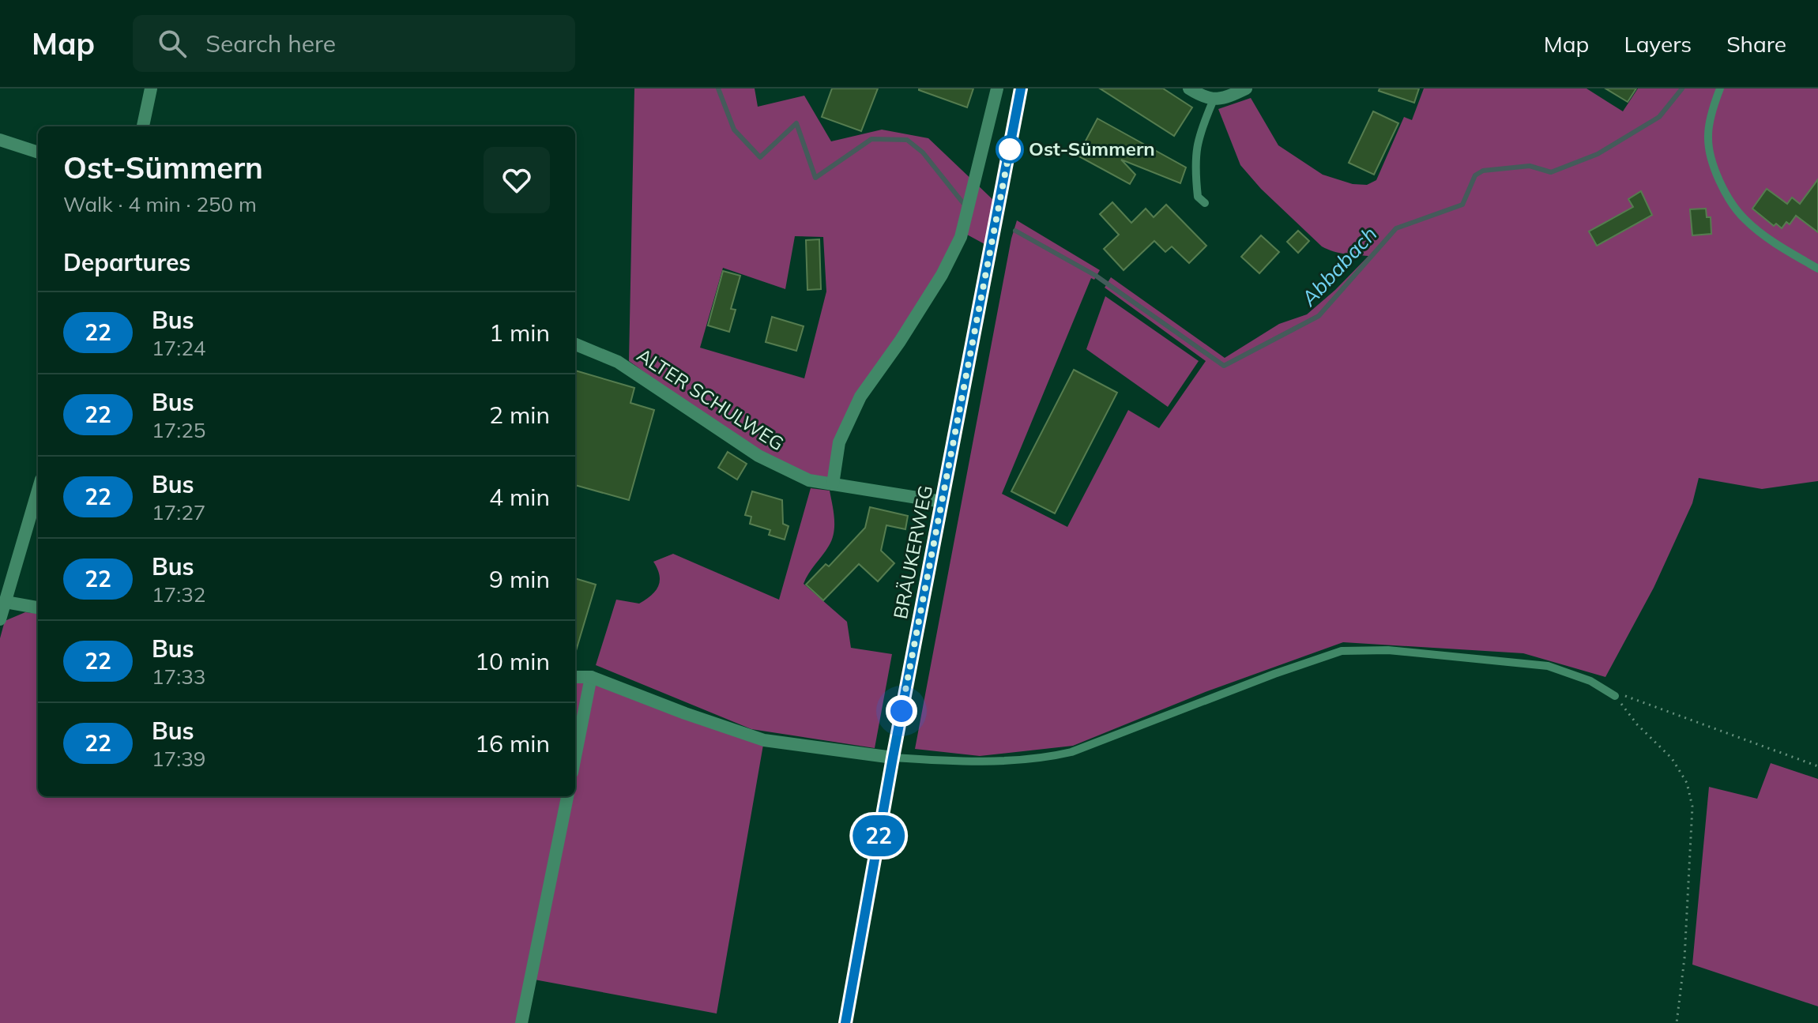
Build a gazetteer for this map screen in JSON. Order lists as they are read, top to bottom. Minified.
{"streets":{"main road":["BRÄUKERWEG"],"street":["ALTER SCHULWEG"]},"crossings":[["ALTER SCHULWEG","BRÄUKERWEG"]],"water":["Abbabach"],"places":["Ost-Sümmern"],"lines":["bus line 22"],"page":{"header":"Map","search":"Search here","nav":["Map","Layers","Share"],"on_map":"22","heading":[["Ost-Sümmern","Walk · 4 min · 250 m"],"Departures"],"list":[{"mark":"22","name":"Bus","note":"17:24","value":"1 min"},{"mark":"22","name":"Bus","note":"17:25","value":"2 min"},{"mark":"22","name":"Bus","note":"17:27","value":"4 min"},{"mark":"22","name":"Bus","note":"17:32","value":"9 min"},{"mark":"22","name":"Bus","note":"17:33","value":"10 min"},{"mark":"22","name":"Bus","note":"17:39","value":"16 min"}]}}
